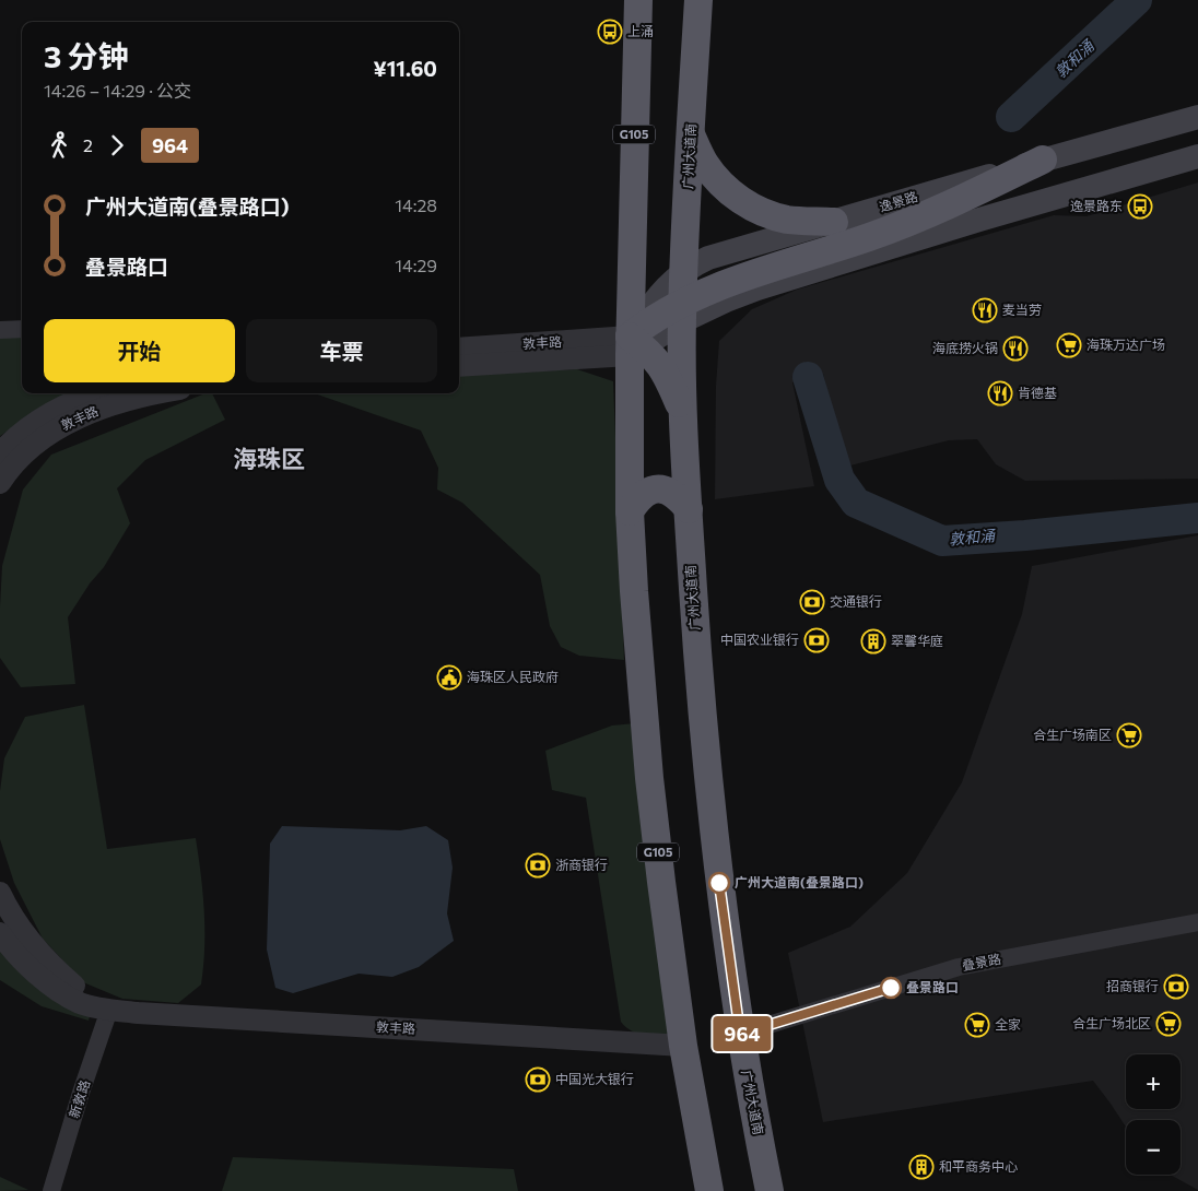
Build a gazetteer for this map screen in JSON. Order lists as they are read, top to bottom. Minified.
{"streets":{"highway":["G105","广州大道南"],"main road":["逸景路"],"street":["敦丰路","叠景路","新敦路"]},"crossings":[["G105","敦丰路"],["广州大道南","逸景路"],["广州大道南","叠景路"],["敦丰路","新敦路"]],"districts":["海珠区"],"water":["敦和涌"],"places":{"bus stop":["上涌","逸景路东"],"restaurant":["麦当劳","海底捞火锅","肯德基"],"supermarket":["海珠万达广场","合生广场南区","合生广场北区","全家"],"bank":["交通银行","中国农业银行","浙商银行","招商银行","中国光大银行"],"building":["翠馨华庭","和平商务中心"],"public building":["海珠区人民政府"],"other":["广州大道南(叠景路口)","叠景路口"]},"lines":["bus line 964"],"page":{"on_map":"964","heading":["3 分钟","14:26 – 14:29 · 公交","¥11.60"],"legs":["2","964"],"list":[{"name":"广州大道南(叠景路口)","value":"14:28"},{"name":"叠景路口","value":"14:29"}],"buttons":["开始","车票"],"map_buttons":["+","−"]}}
